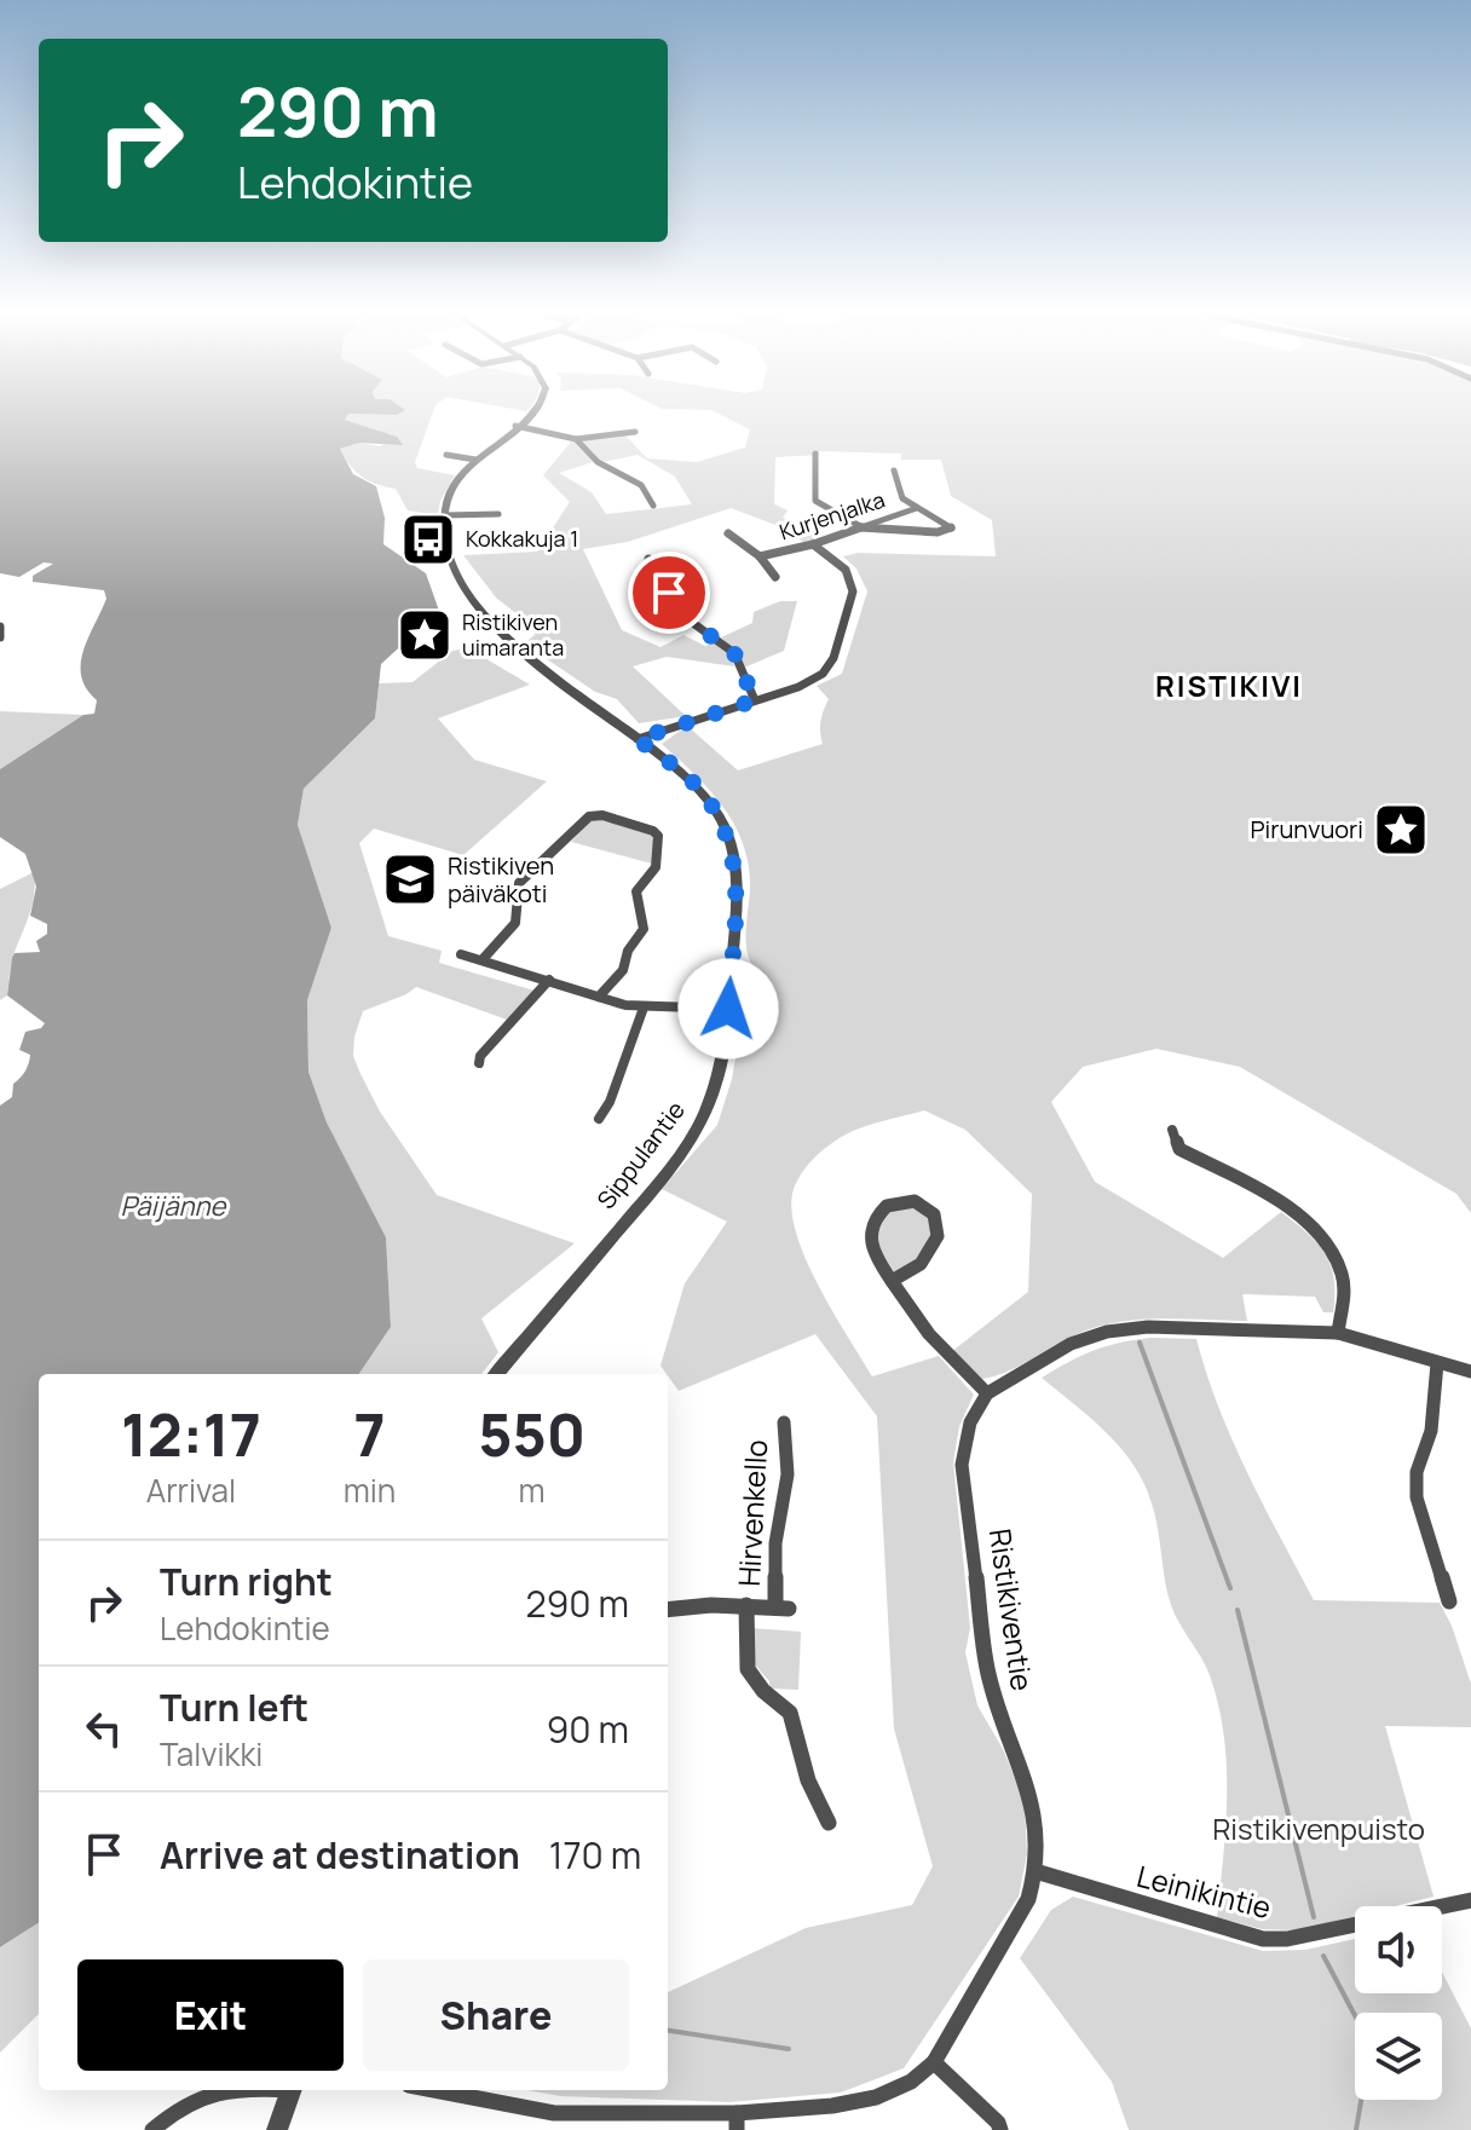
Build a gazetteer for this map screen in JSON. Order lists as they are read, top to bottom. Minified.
{"streets":{"street":["Kurjenjalka","Sippulantie","Hirvenkello","Ristikiventie","Leinikintie"]},"crossings":[["Ristikiventie","Leinikintie"]],"districts":["RISTIKIVI"],"water":["Päijänne"],"parks":["Ristikivenpuisto"],"places":{"bus stop":["Kokkakuja 1"],"place":["Ristikiven uimaranta","Pirunvuori"],"school or university":["Ristikiven päiväkoti"]},"page":{"turn":["290 m","Lehdokintie"],"eta":["12:17","Arrival","7","min","550","m"],"list":[{"name":"Turn right","note":"Lehdokintie","value":"290 m"},{"name":"Turn left","note":"Talvikki","value":"90 m"},{"name":"Arrive at destination","value":"170 m"}],"buttons":["Exit","Share"]}}
